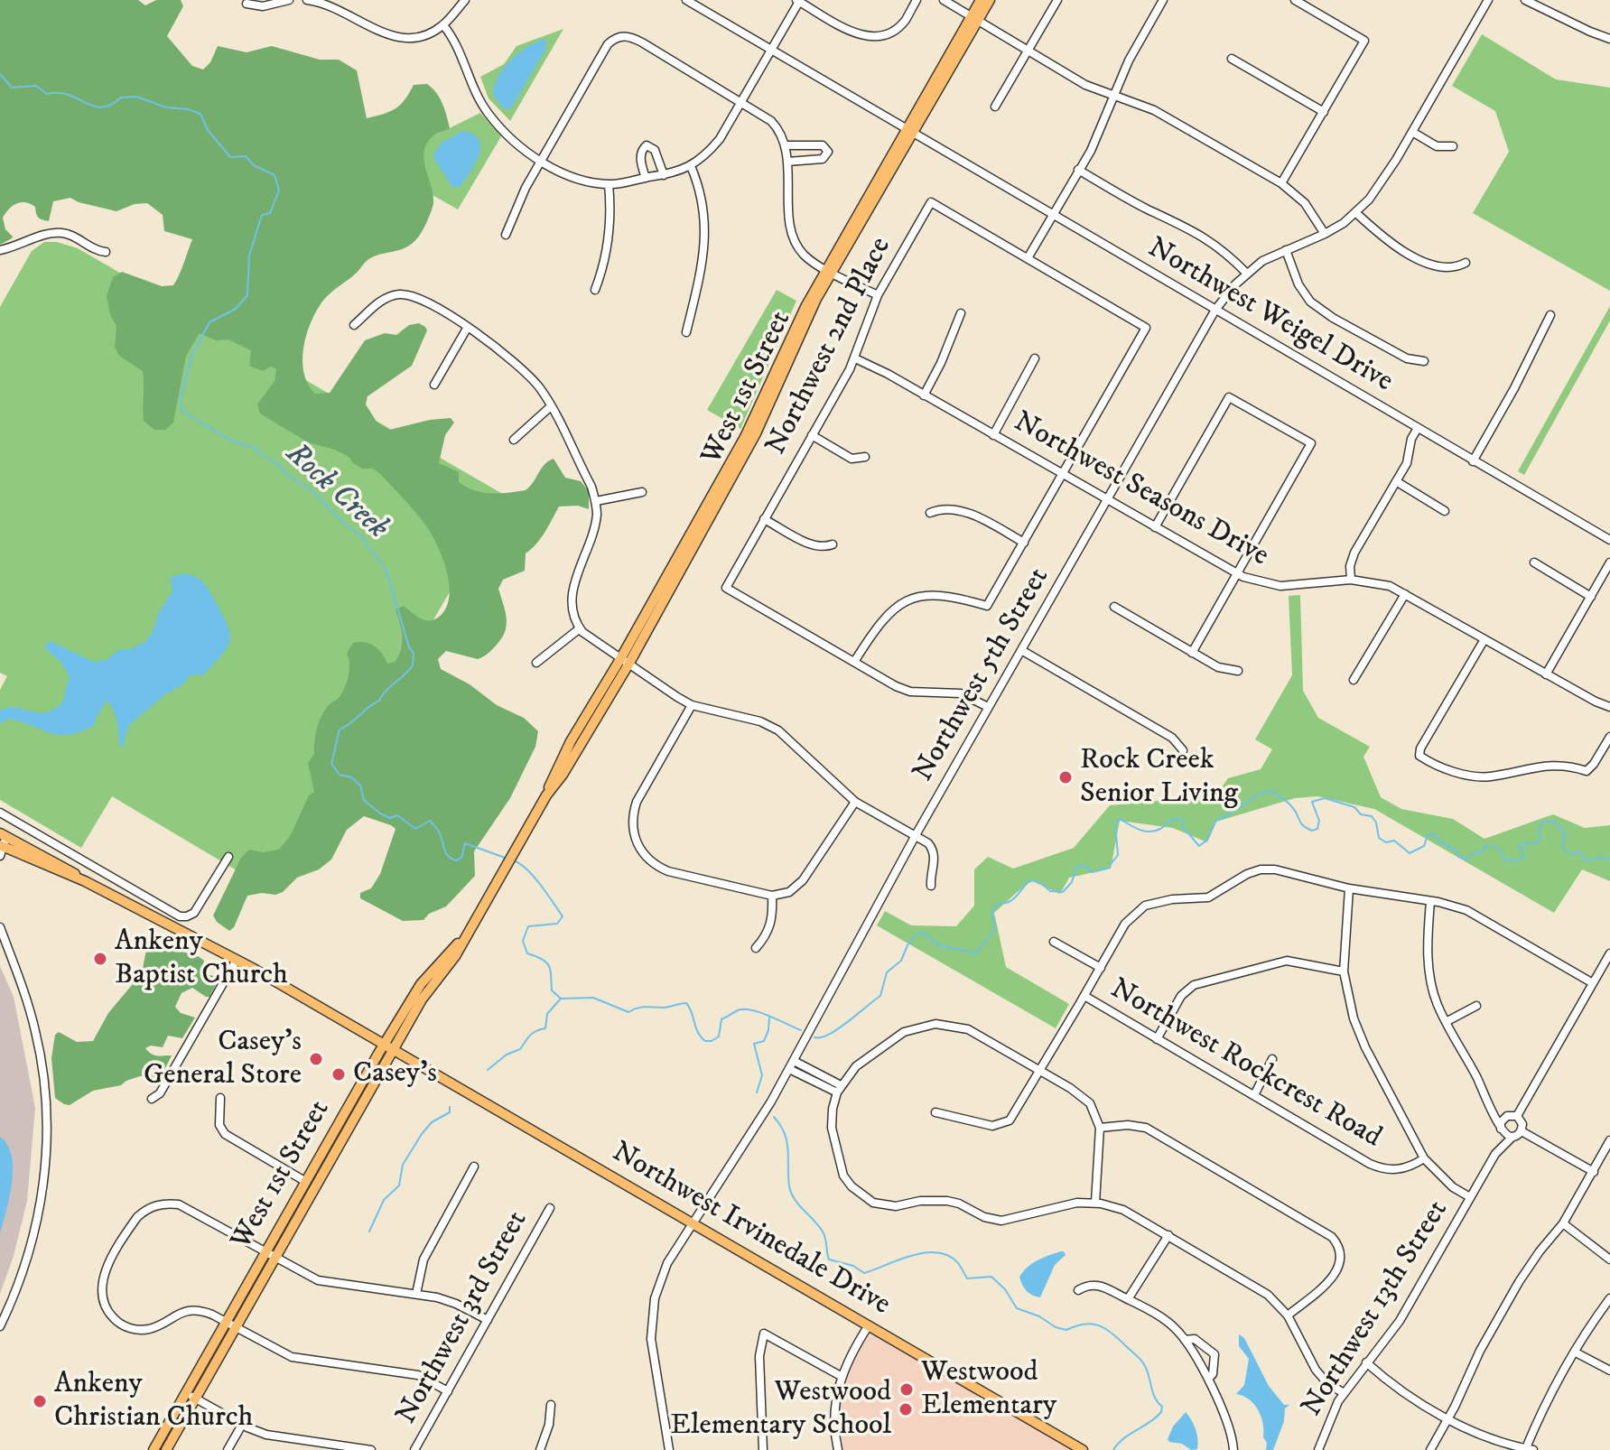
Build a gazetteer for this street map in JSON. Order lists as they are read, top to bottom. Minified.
{"streets":{"main road":["West 1st Street","Northwest Irvinedale Drive"],"street":["Northwest Weigel Drive","Northwest 2nd Place","Northwest Seasons Drive","Northwest 5th Street","Northwest Rockcrest Road","Northwest 13th Street","Northwest 3rd Street"]},"crossings":[["Northwest Weigel Drive","West 1st Street"],["Northwest Weigel Drive","Northwest 5th Street"],["Northwest 2nd Place","Northwest Seasons Drive"],["West 1st Street","Northwest Irvinedale Drive"],["Northwest Seasons Drive","Northwest 5th Street"],["Northwest 5th Street","Northwest Irvinedale Drive"]],"water":["Rock Creek"],"places":["Rock Creek Senior Living","Ankeny Baptist Church","Casey's General Store","Casey's","Westwood Elementary","Ankeny Christian Church","Westwood Elementary School"]}
